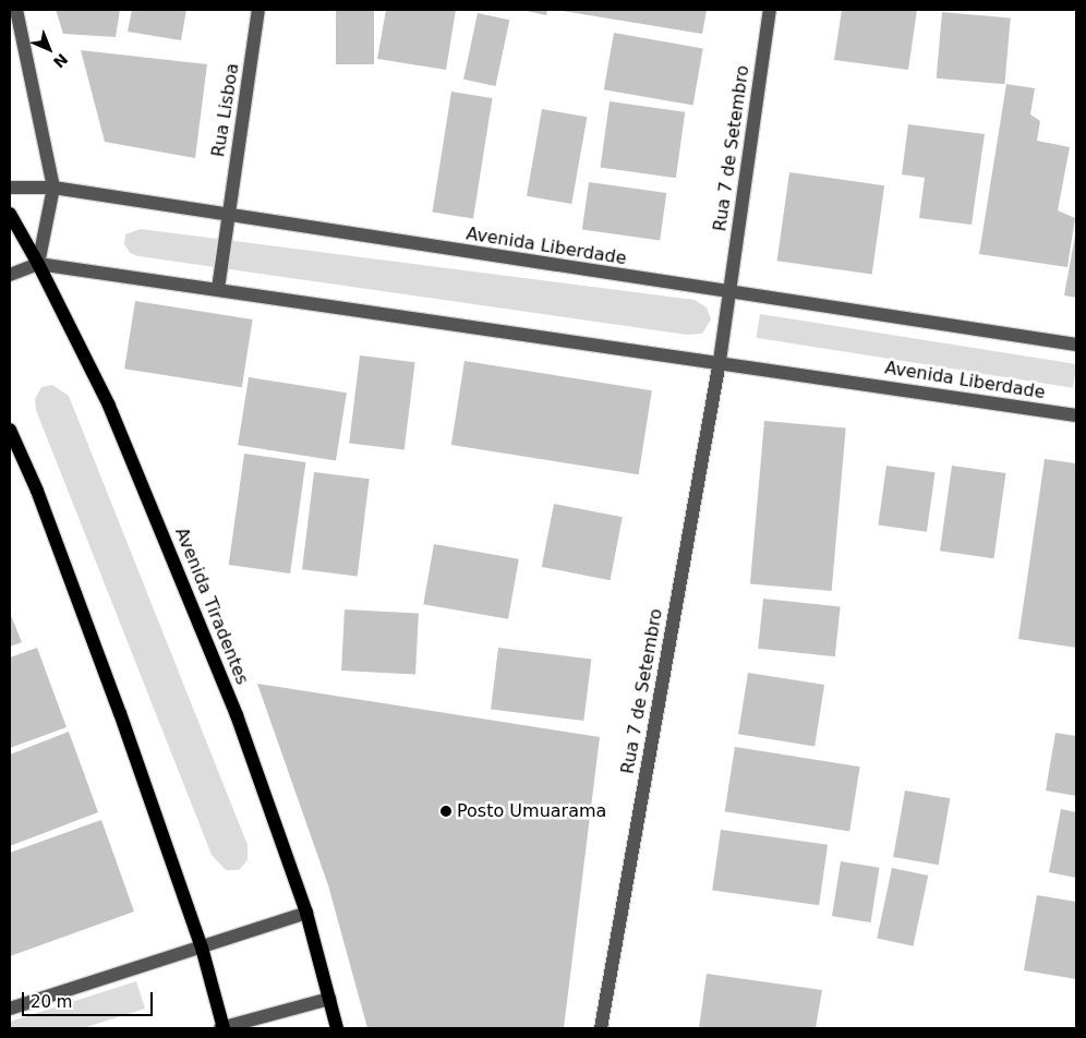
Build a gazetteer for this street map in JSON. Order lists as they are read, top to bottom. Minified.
{"streets":{"main road":["Avenida Tiradentes"],"street":["Rua Lisboa","Rua 7 de Setembro","Avenida Liberdade"]},"crossings":[["Rua Lisboa","Avenida Liberdade"],["Rua 7 de Setembro","Avenida Liberdade"],["Avenida Liberdade","Avenida Tiradentes"]],"places":["Posto Umuarama"],"scale_bar":"20 m","north":"bottom right"}
